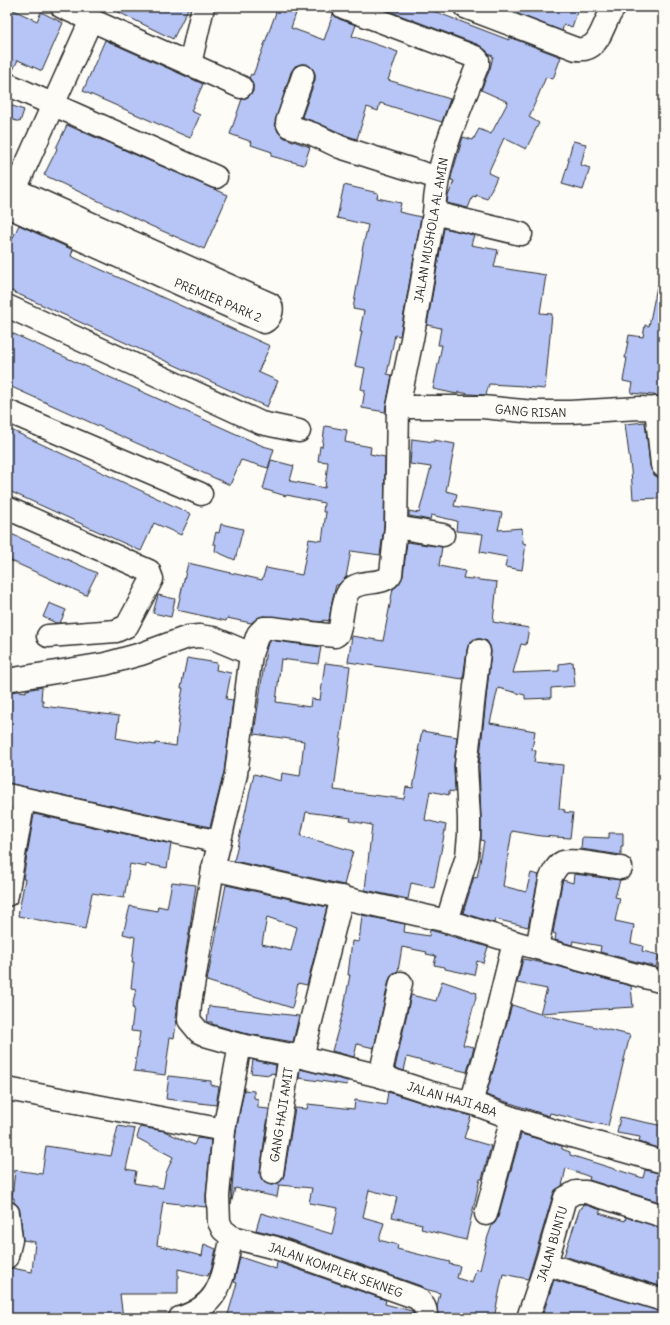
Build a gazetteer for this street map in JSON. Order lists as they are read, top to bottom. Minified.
{"streets":{"street":["JALAN MUSHOLA AL AMIN","PREMIER PARK 2","GANG RISAN","JALAN HAJI ABA","GANG HAJI AMIT","JALAN BUNTU","JALAN KOMPLEK SEKNEG"]},"crossings":[["JALAN MUSHOLA AL AMIN","GANG RISAN"],["JALAN HAJI ABA","GANG HAJI AMIT"]]}
